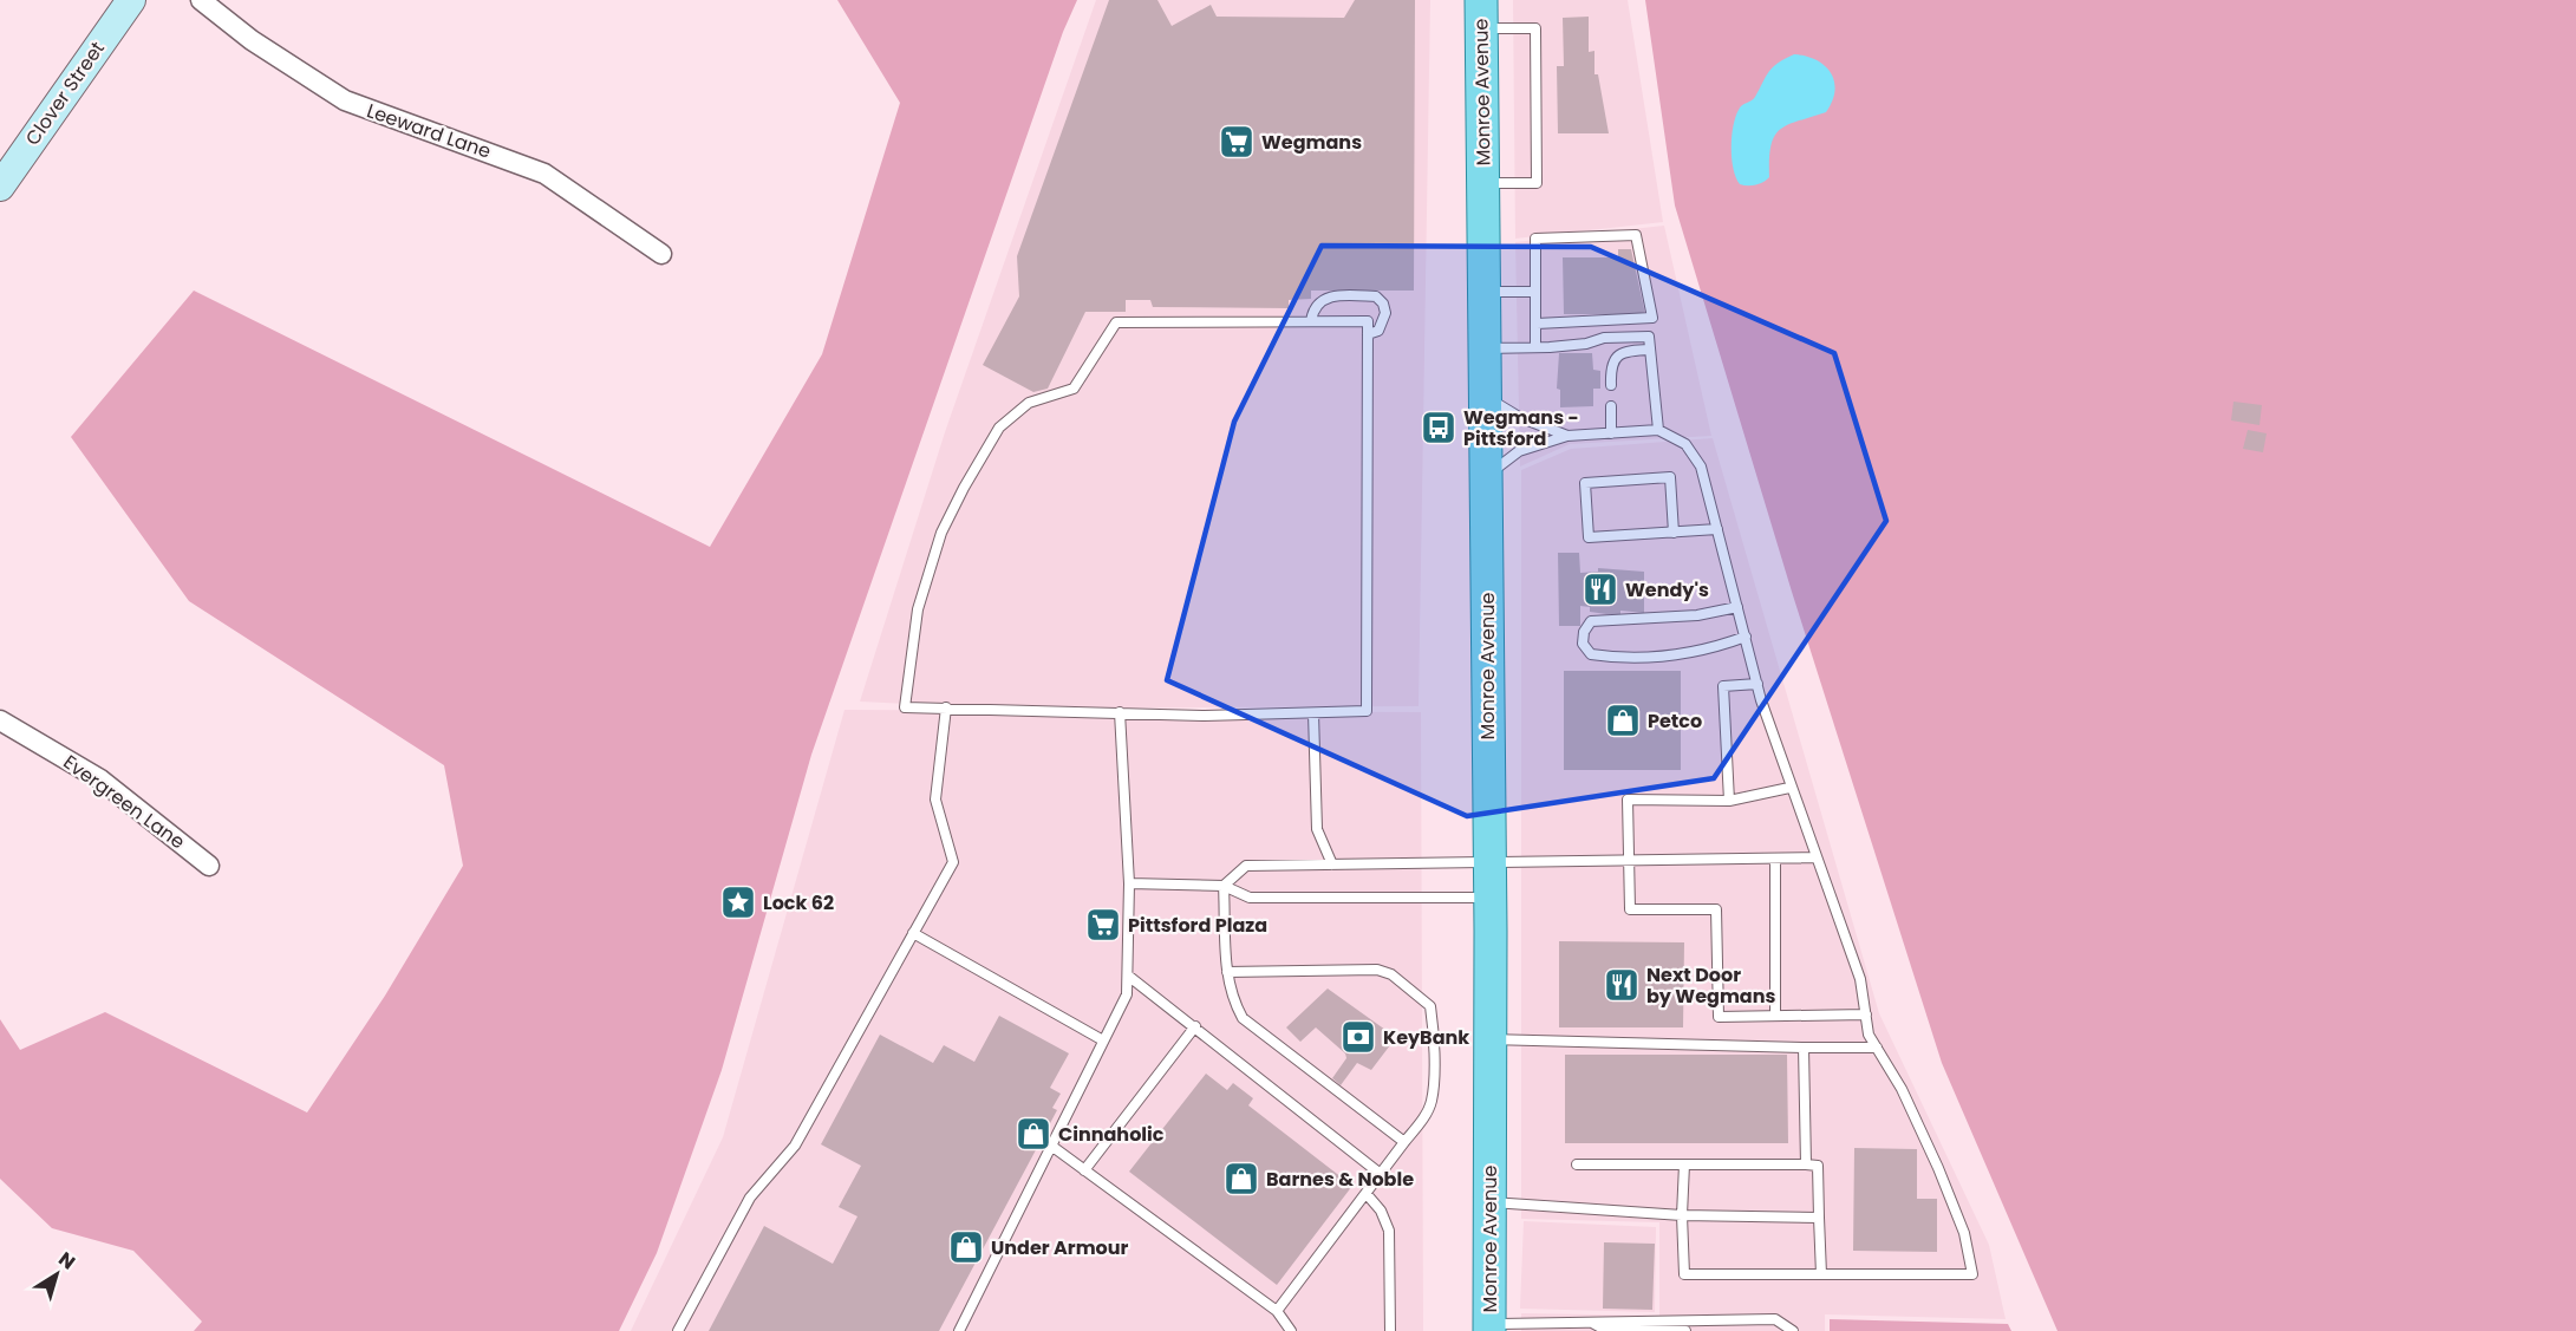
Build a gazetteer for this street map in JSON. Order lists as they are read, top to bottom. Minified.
{"streets":{"main road":["Monroe Avenue","Clover Street"],"street":["Leeward Lane","Evergreen Lane"]},"places":{"supermarket":["Wegmans","Pittsford Plaza"],"bus stop":["Wegmans - Pittsford"],"restaurant":["Wendy's","Next Door by Wegmans"],"shop":["Petco","Cinnaholic","Barnes & Noble","Under Armour"],"place":["Lock 62"],"bank":["KeyBank"]},"north":"top right"}
